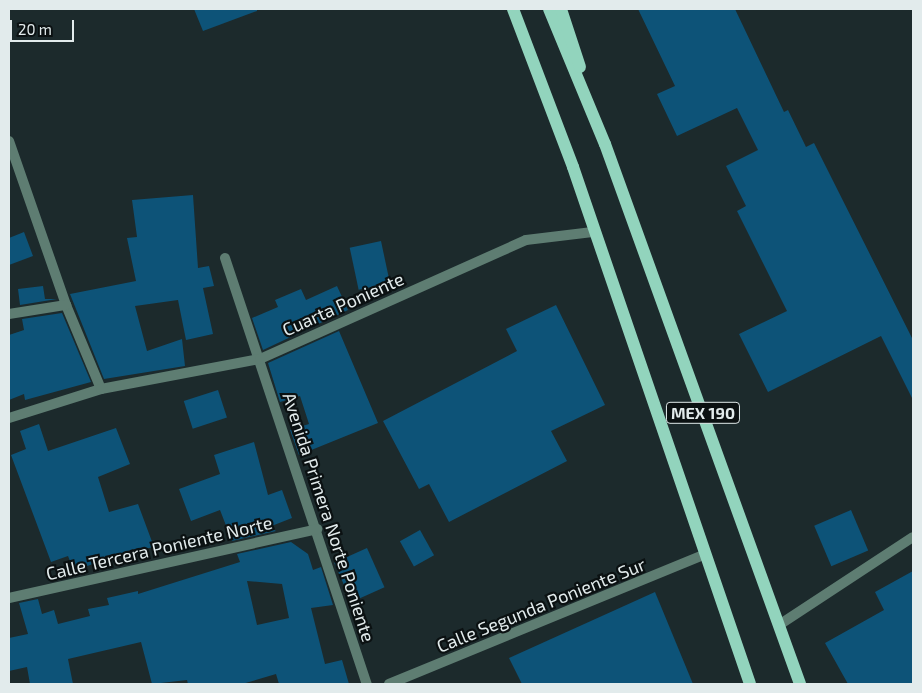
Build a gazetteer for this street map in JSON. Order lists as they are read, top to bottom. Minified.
{"streets":{"main road":["MEX 190"],"street":["Cuarta Poniente","Avenida Primera Norte Poniente","Calle Tercera Poniente Norte","Calle Segunda Poniente Sur"]},"crossings":[["Cuarta Poniente","MEX 190"],["Cuarta Poniente","Avenida Primera Norte Poniente"],["MEX 190","Calle Segunda Poniente Sur"],["Avenida Primera Norte Poniente","Calle Tercera Poniente Norte"]],"scale_bar":"20 m"}
